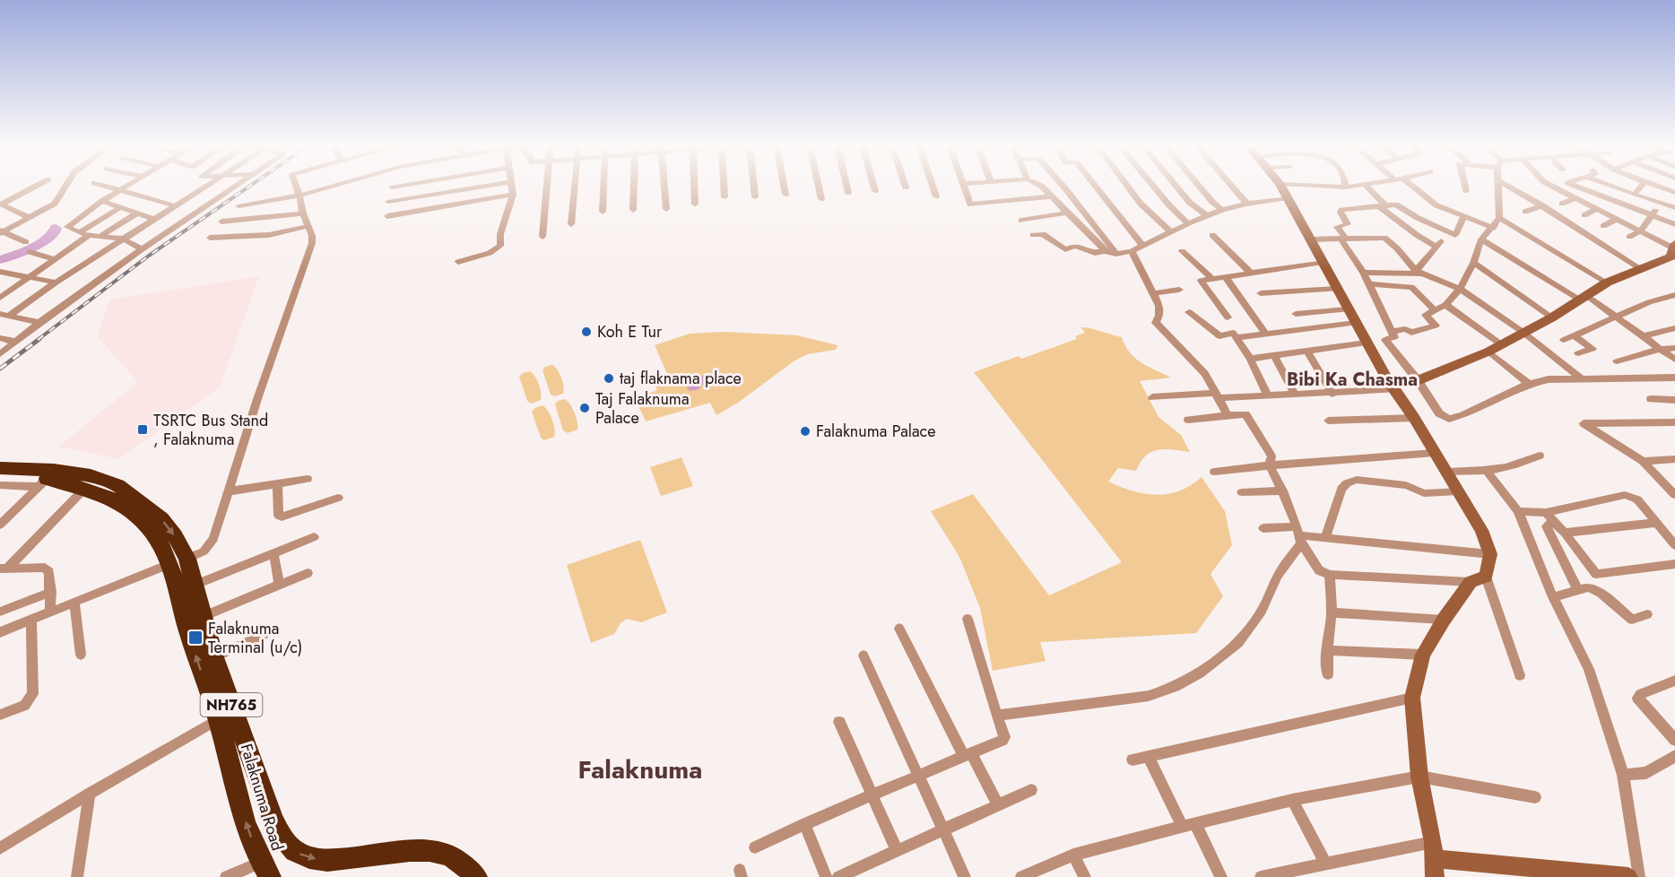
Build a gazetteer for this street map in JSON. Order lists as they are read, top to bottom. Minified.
{"streets":{"highway":["NH765","Falaknuma Road"]},"districts":["Bibi Ka Chasma","Falaknuma"],"places":{"other":["Koh E Tur","taj flaknama place","Taj Falaknuma Palace","Falaknuma Palace"],"transit":["TSRTC Bus Stand , Falaknuma","Falaknuma Terminal (u/c)"]}}
